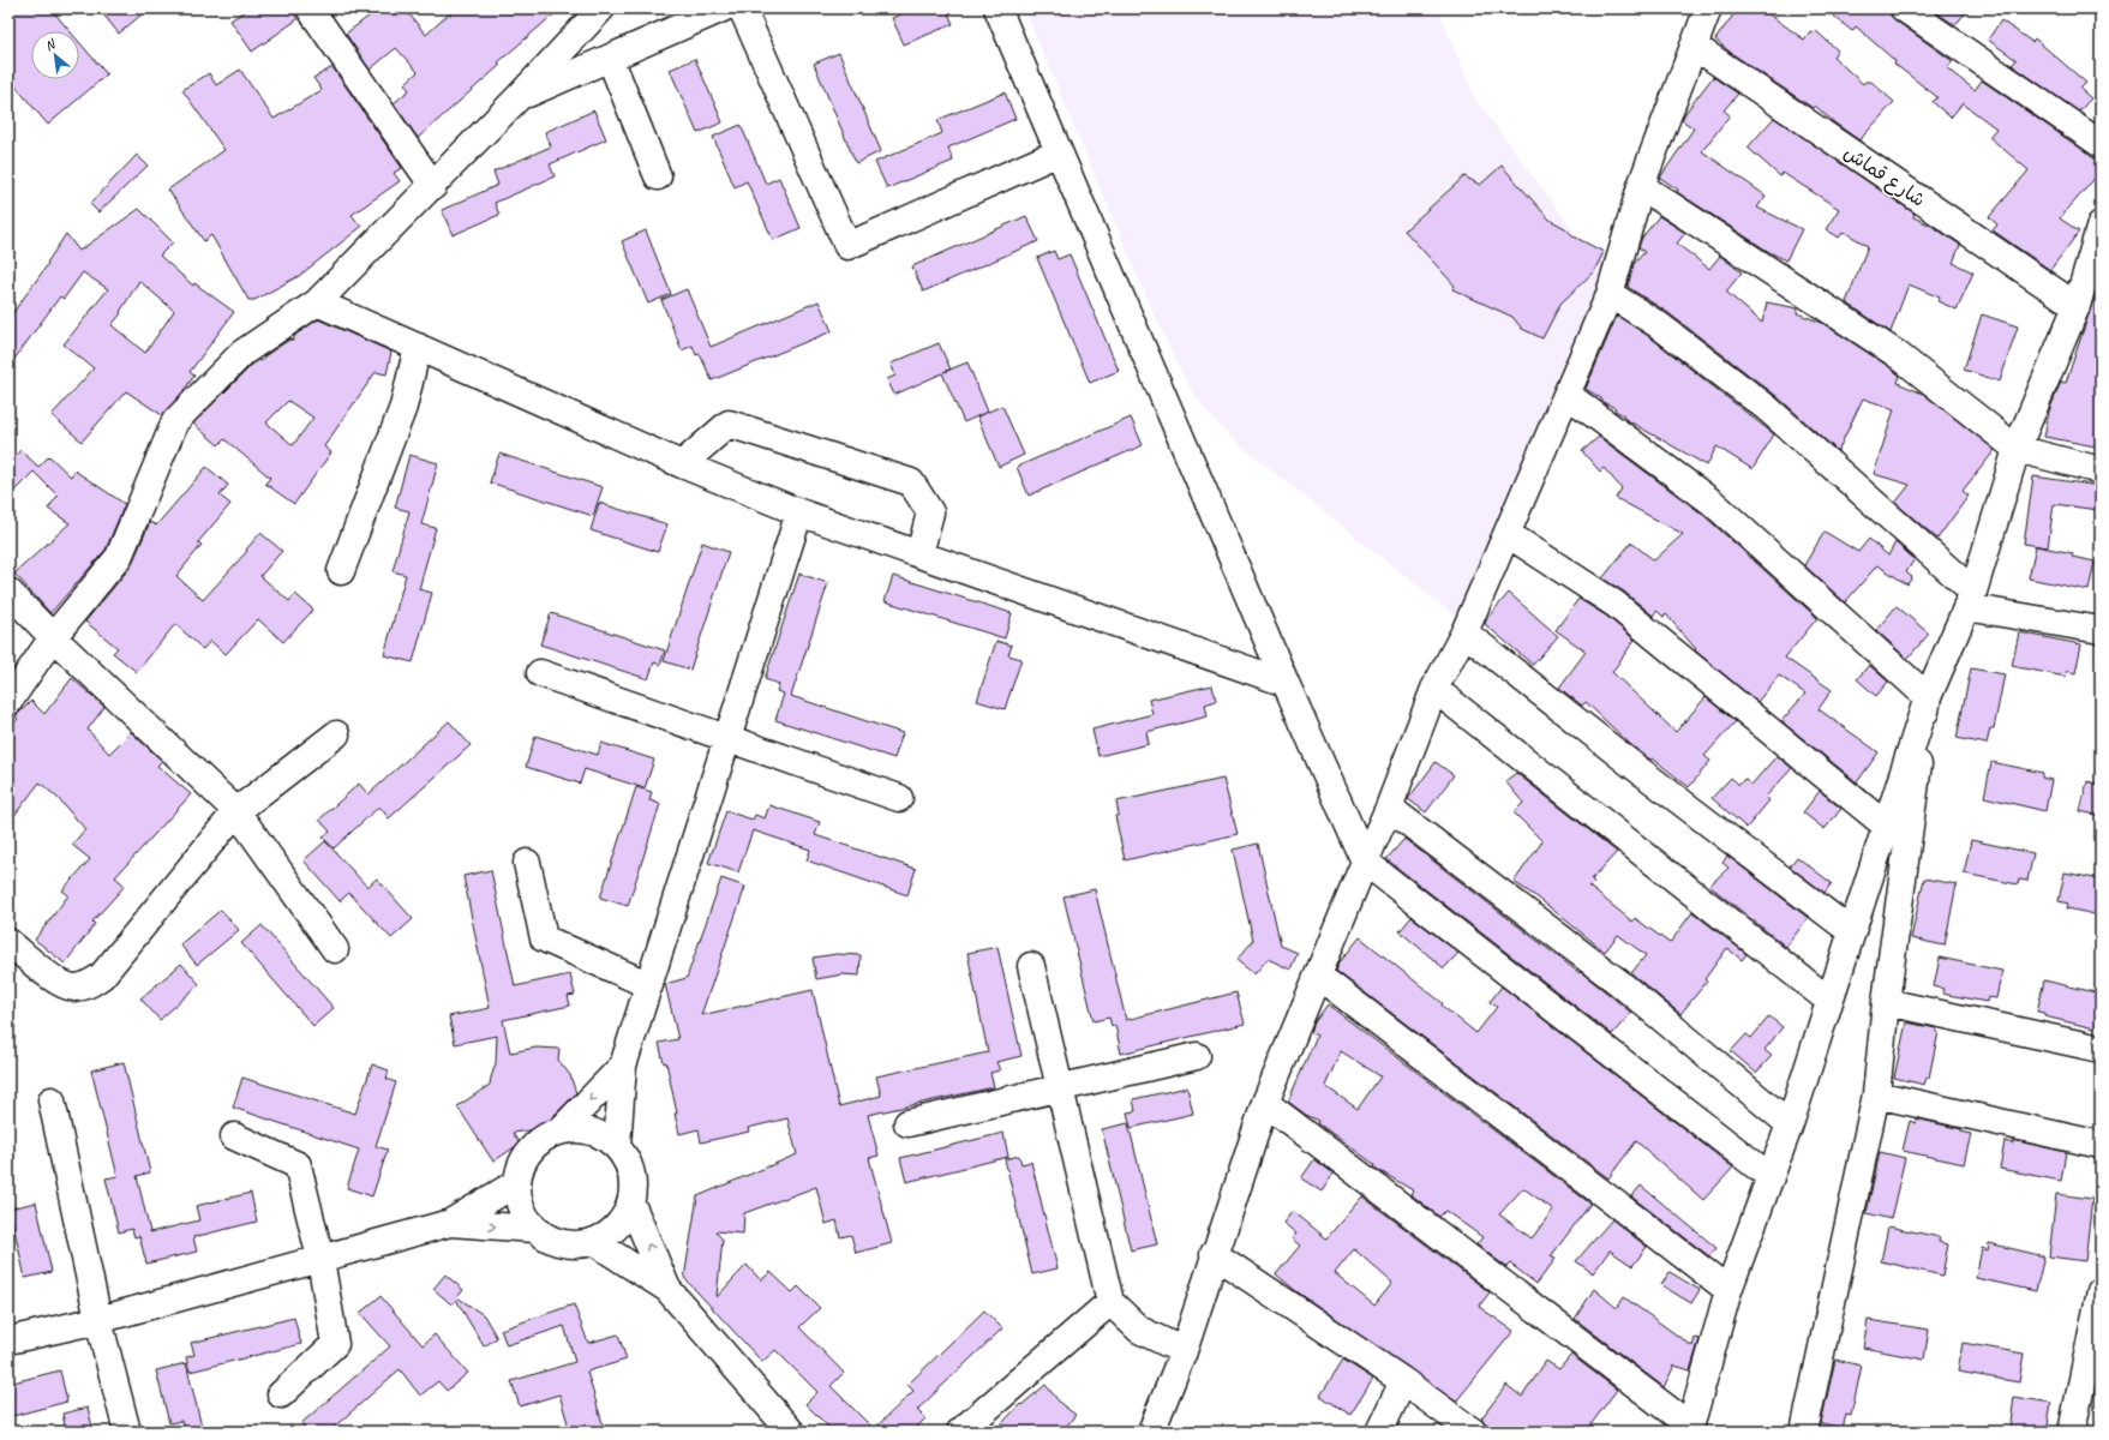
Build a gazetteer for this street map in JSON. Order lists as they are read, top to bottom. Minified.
{"streets":{"street":["شارع قماش"]},"north":"top left"}
